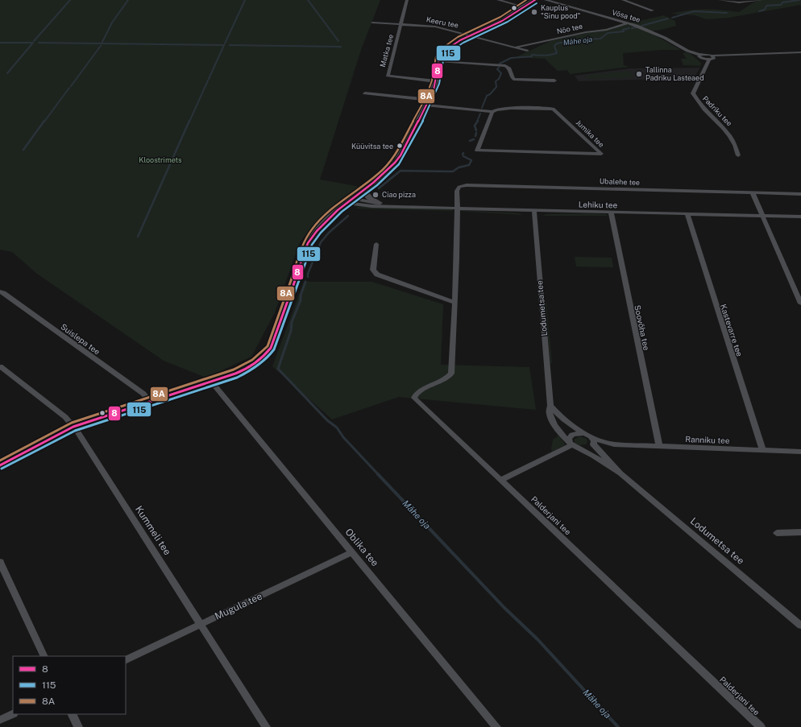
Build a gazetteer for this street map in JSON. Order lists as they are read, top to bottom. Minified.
{"streets":{"street":["Võsa tee","Keeru tee","Nõo tee","Matka tee","Padriku tee","Jumika tee","Ubalehe tee","Lehiku tee","Lodumetsa tee","Soovõha tee","Kastevarre tee","Suislepa tee","Ranniku tee","Palderjani tee","Kummeli tee","Oblika tee","Mugula tee"]},"crossings":[["Võsa tee","Nõo tee"],["Keeru tee","Nõo tee"],["Keeru tee","Matka tee"],["Ubalehe tee","Lehiku tee"],["Ubalehe tee","Palderjani tee"],["Lehiku tee","Lodumetsa tee"],["Lehiku tee","Soovõha tee"],["Lehiku tee","Kastevarre tee"],["Lehiku tee","Palderjani tee"],["Soovõha tee","Ranniku tee"],["Kastevarre tee","Ranniku tee"],["Kummeli tee","Mugula tee"],["Oblika tee","Mugula tee"]],"water":["Mähe oja"],"parks":["Kloostrimets"],"places":["Kauplus \"Sinu pood\"","Tallinna Padriku Lasteaed","Küüvitsa tee","Ciao pizza"],"lines":["transit line 8","transit line 8A","transit line 115"],"legend":["8","115","8A"]}
